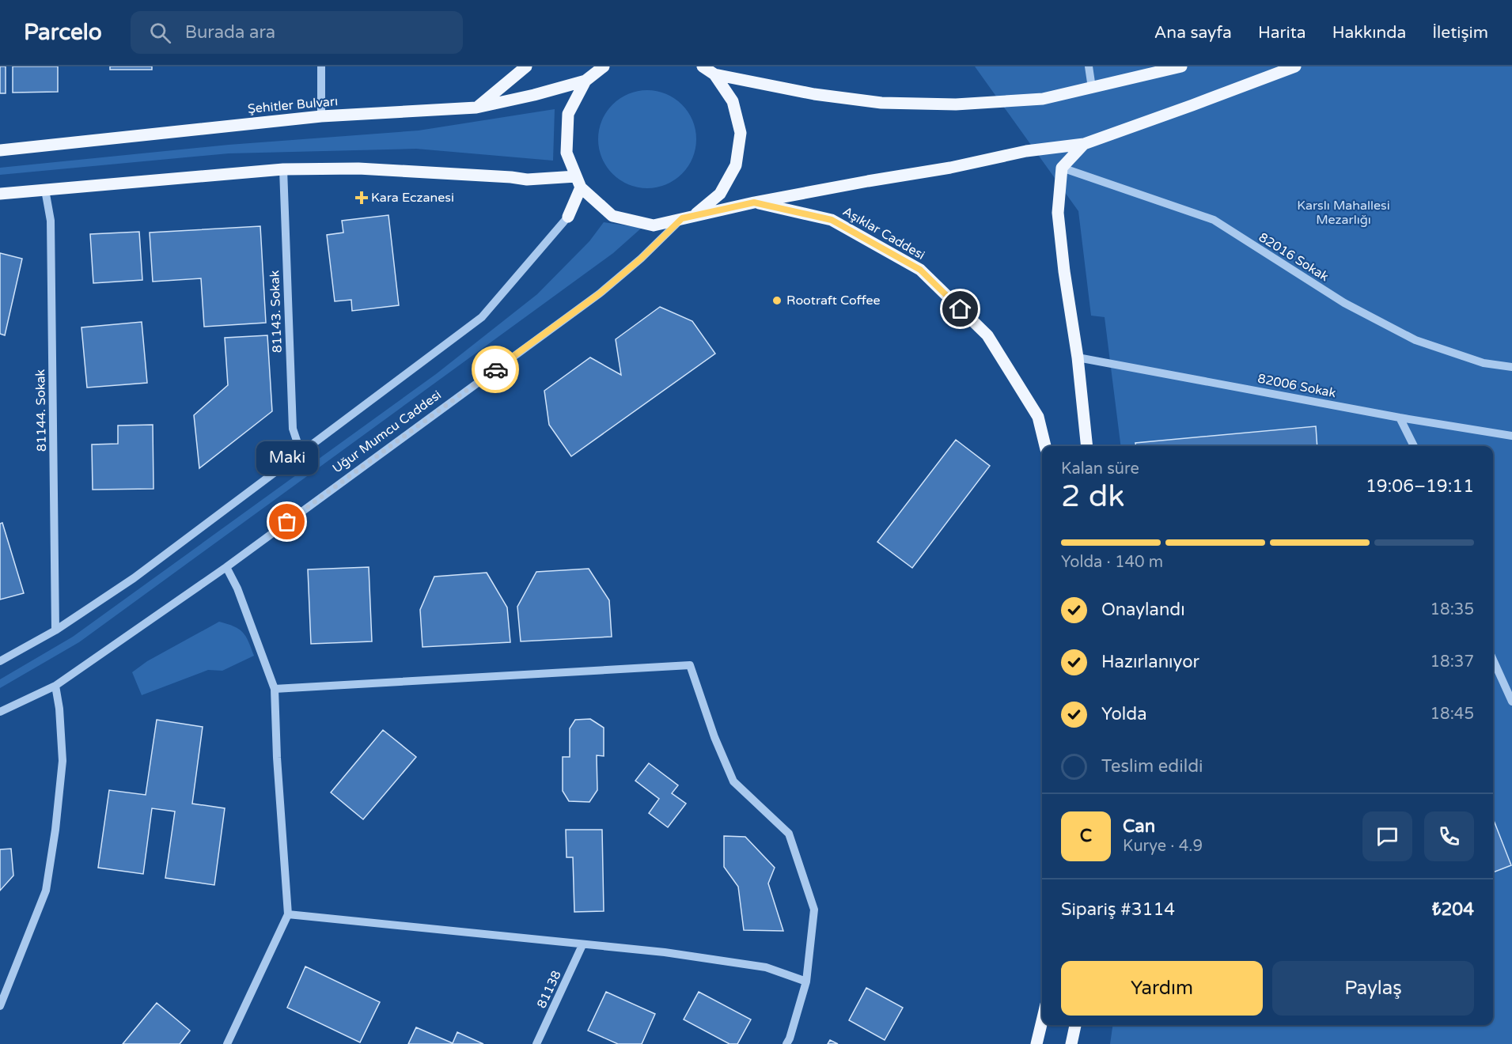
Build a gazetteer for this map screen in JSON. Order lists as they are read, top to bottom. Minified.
{"streets":{"main road":["Şehitler Bulvarı","Aşıklar Caddesi"],"street":["82016 Sokak","81143. Sokak","82006 Sokak","81144. Sokak","Uğur Mumcu Caddesi","81138"]},"parks":["Karslı Mahallesi Mezarlığı"],"places":{"health":["Kara Eczanesi"],"other":["Rootraft Coffee","Maki"]},"page":{"header":"Parcelo","search":"Burada ara","nav":["Ana sayfa","Harita","Hakkında","İletişim"],"bubble":"Maki","heading":["2 dk","Kalan süre","19:06–19:11"],"panel":["Can","Kurye · 4.9","Sipariş #3114","₺204"],"bar":"Yolda · 140 m","list":[["Onaylandı","18:35"],["Hazırlanıyor","18:37"],["Yolda","18:45"],"Teslim edildi"],"round":"C","buttons":["Yardım","Paylaş"]}}
